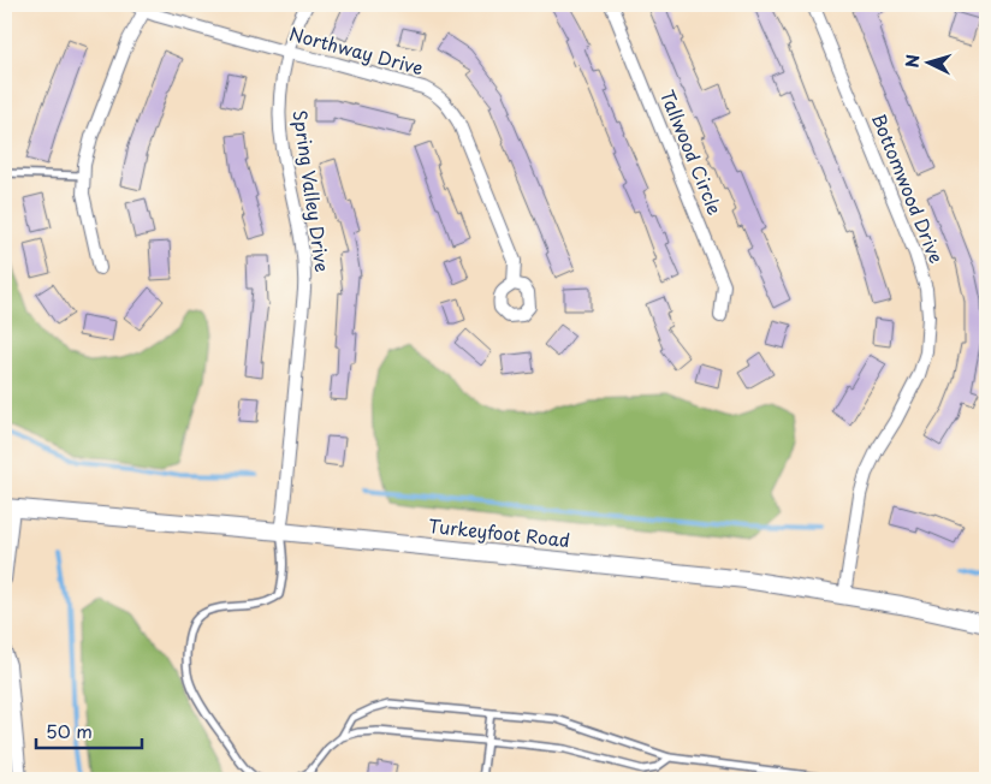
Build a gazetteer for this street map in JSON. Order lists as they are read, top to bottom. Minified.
{"streets":{"main road":["Turkeyfoot Road"],"street":["Northway Drive","Tallwood Circle","Bottomwood Drive","Spring Valley Drive"]},"crossings":[["Northway Drive","Spring Valley Drive"],["Bottomwood Drive","Turkeyfoot Road"],["Spring Valley Drive","Turkeyfoot Road"]],"scale_bar":"50 m","north":"left"}
